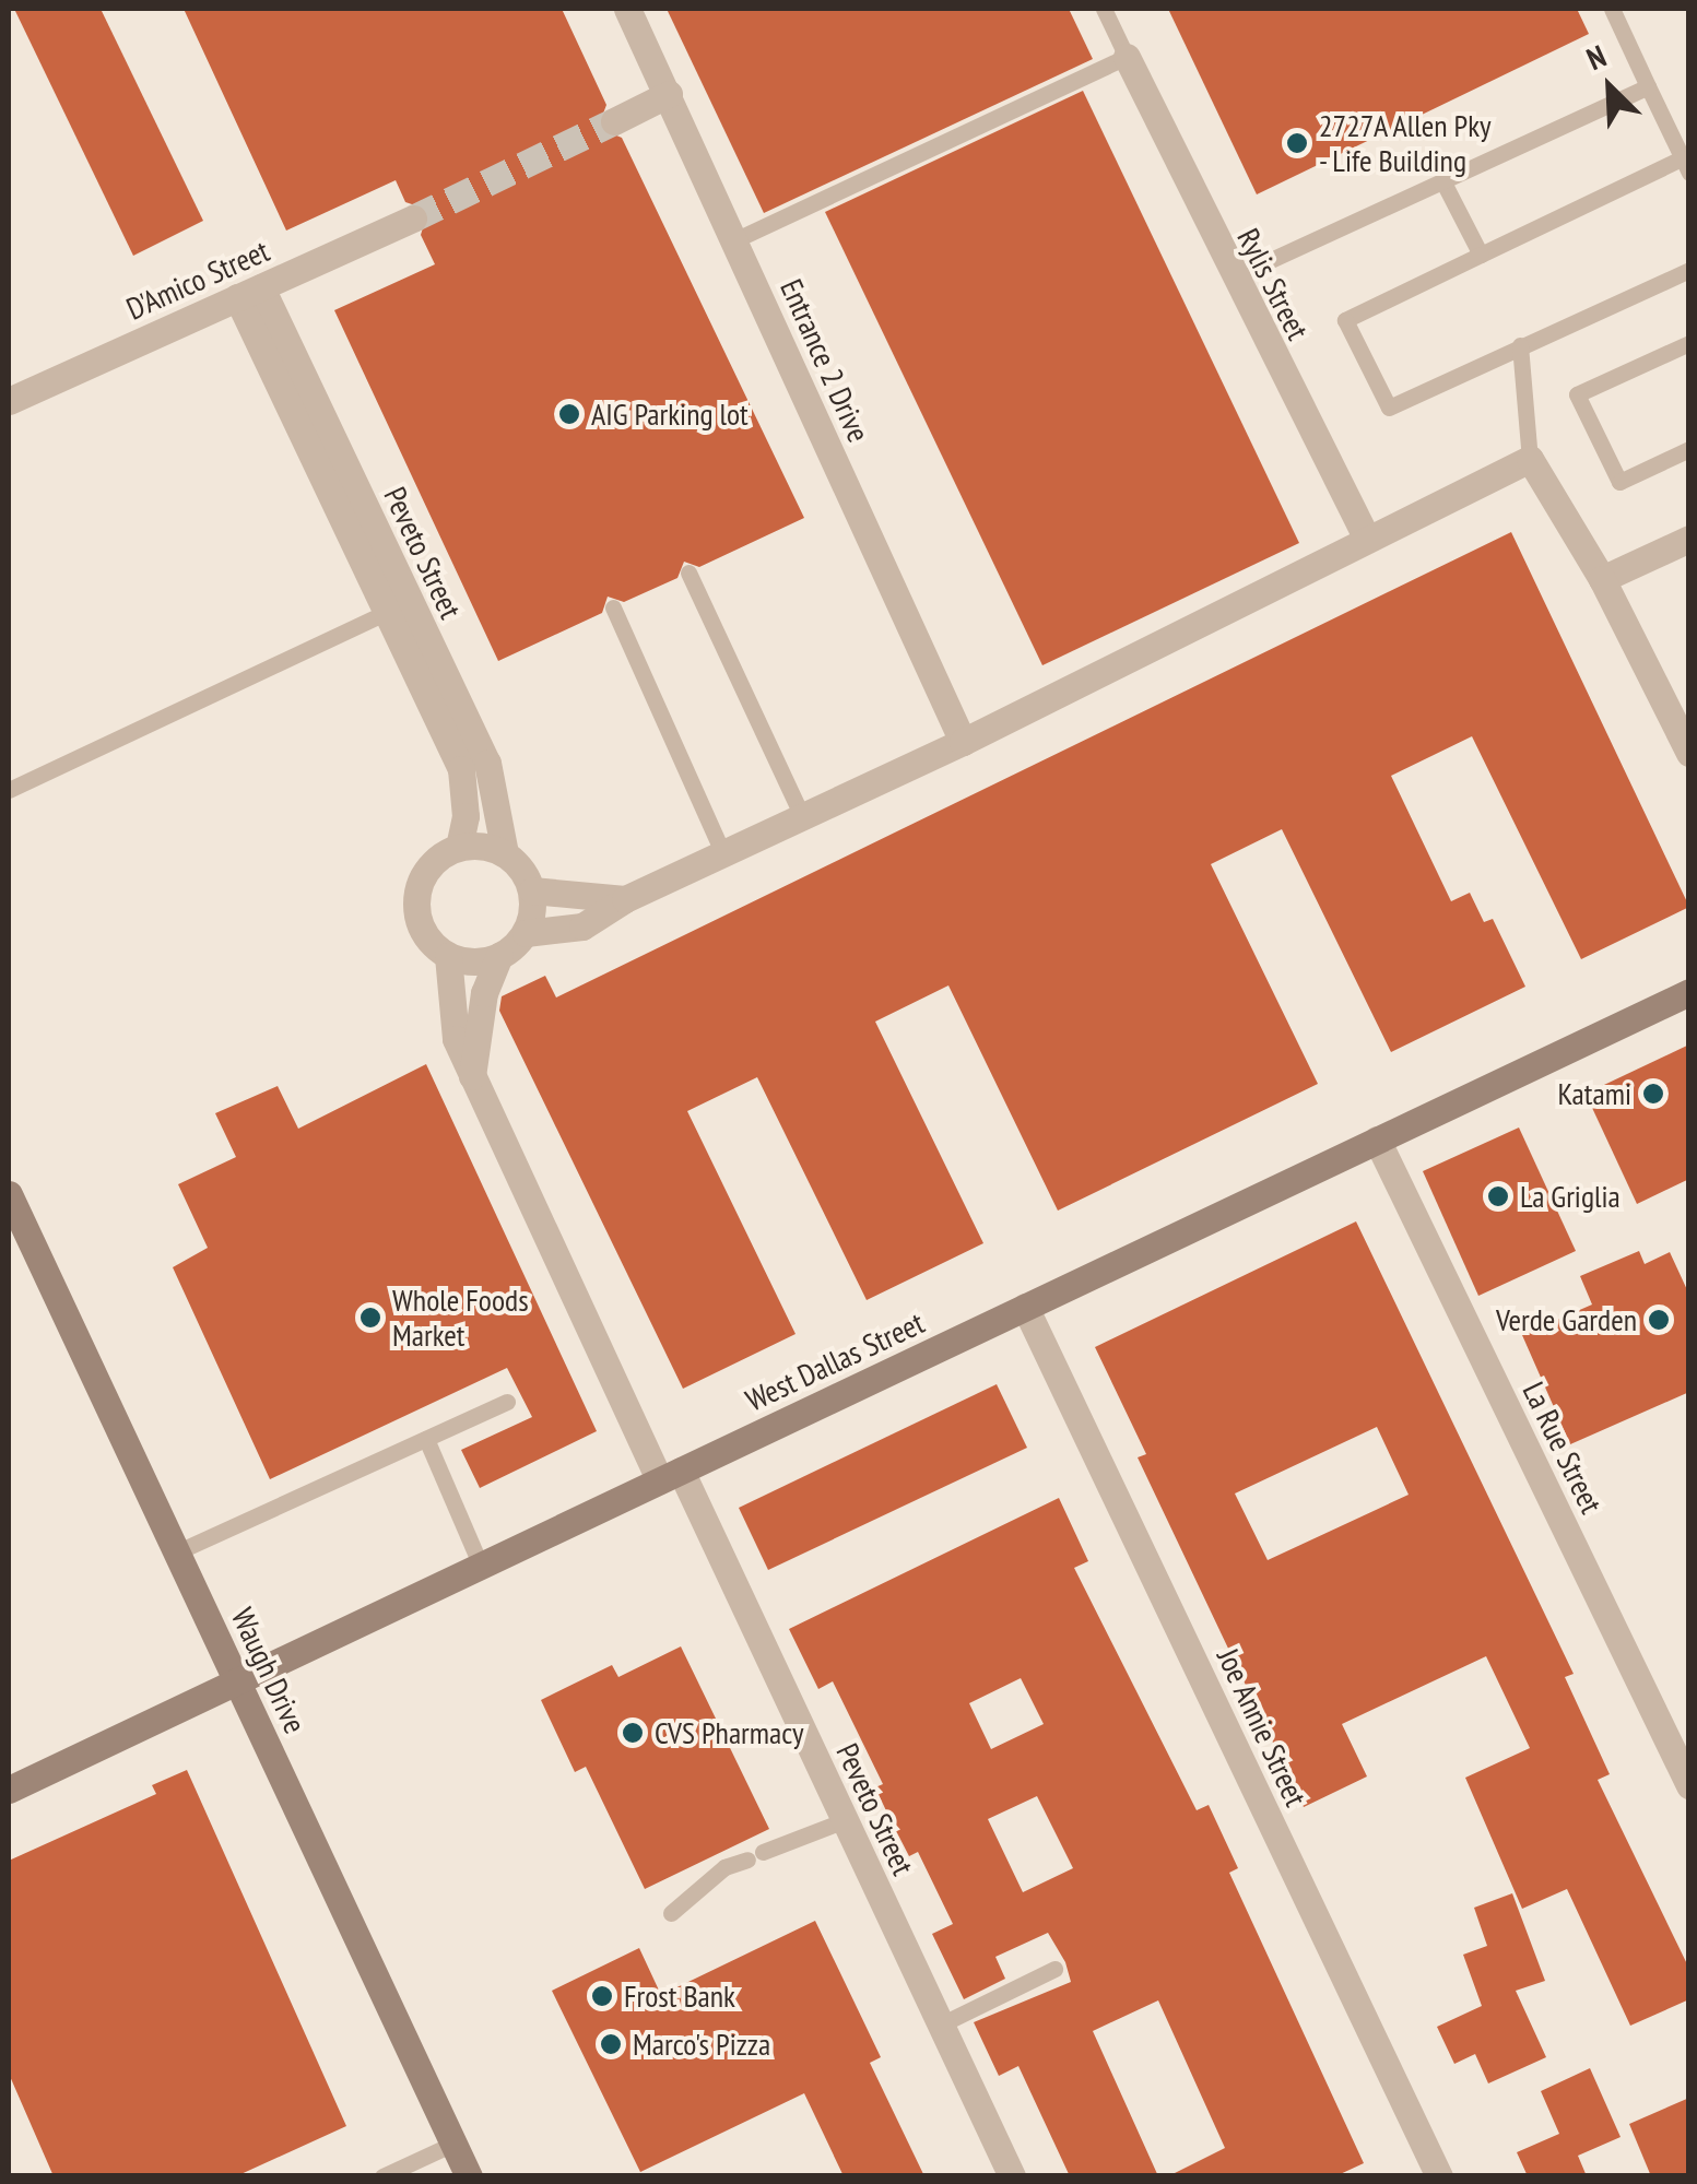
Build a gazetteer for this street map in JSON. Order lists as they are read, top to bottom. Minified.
{"streets":{"main road":["West Dallas Street","Waugh Drive"],"street":["D'Amico Street","Rylis Street","Entrance 2 Drive","Peveto Street","La Rue Street","Joe Annie Street"]},"crossings":[["D'Amico Street","Peveto Street"],["Peveto Street","West Dallas Street"],["West Dallas Street","La Rue Street"],["West Dallas Street","Waugh Drive"],["West Dallas Street","Joe Annie Street"]],"places":["2727A Allen Pky - Life Building","AIG Parking lot","Katami","La Griglia","Whole Foods Market","Verde Garden","CVS Pharmacy","Frost Bank","Marco's Pizza"],"north":"top left"}
